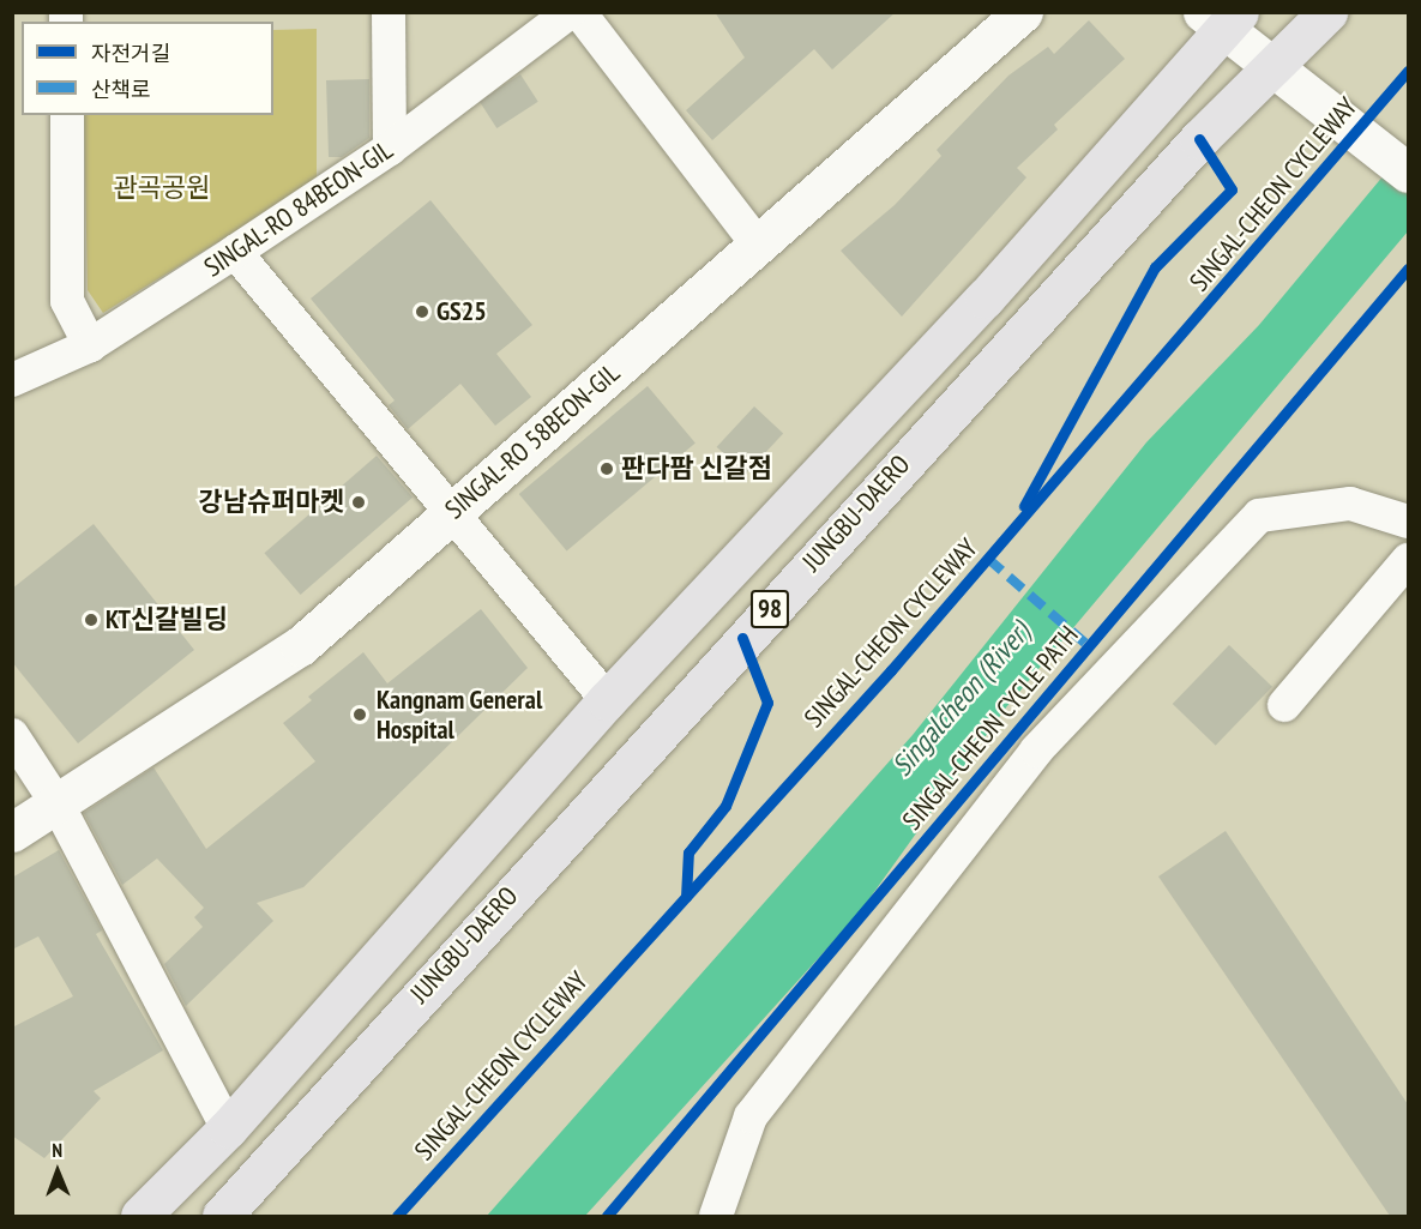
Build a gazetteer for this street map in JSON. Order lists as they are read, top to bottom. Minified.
{"streets":{"main road":["JUNGBU-DAERO","98"],"street":["SINGAL-RO 84BEON-GIL","SINGAL-RO 58BEON-GIL"],"cycle path":["SINGAL-CHEON CYCLEWAY","SINGAL-CHEON CYCLE PATH"]},"water":["Singalcheon (River)"],"parks":["관곡공원"],"places":["GS25","판다팜 신갈점","강남슈퍼마켓","KT신갈빌딩","Kangnam General Hospital"],"legend":["자전거길","산책로"],"north":"top"}
